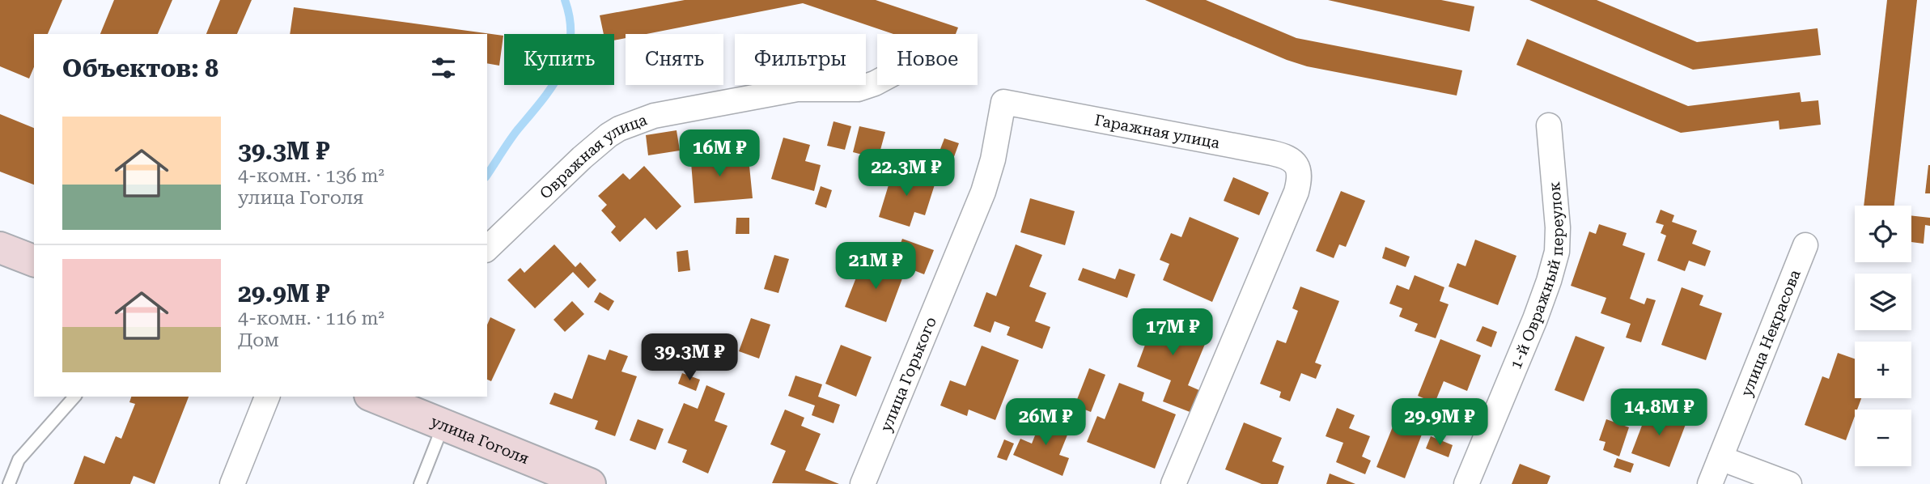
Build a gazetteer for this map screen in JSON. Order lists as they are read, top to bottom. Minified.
{"streets":{"street":["Гаражная улица","Овражная улица","1-й Овражный переулок","улица Некрасова","улица Горького","улица Гоголя"]},"crossings":[["Гаражная улица","улица Горького"]],"page":{"chip":["Купить","Снять","Фильтры","Новое"],"heading":"Объектов: 8","list":[{"name":"39.3M ₽","note":"4-комн. · 136 m² · улица Гоголя"},{"name":"29.9M ₽","note":"4-комн. · 116 m² · Дом"}],"price":["16M ₽","22.3M ₽","21M ₽","17M ₽","39.3M ₽","14.8M ₽","26M ₽","29.9M ₽"],"map_buttons":["+","−"]}}
